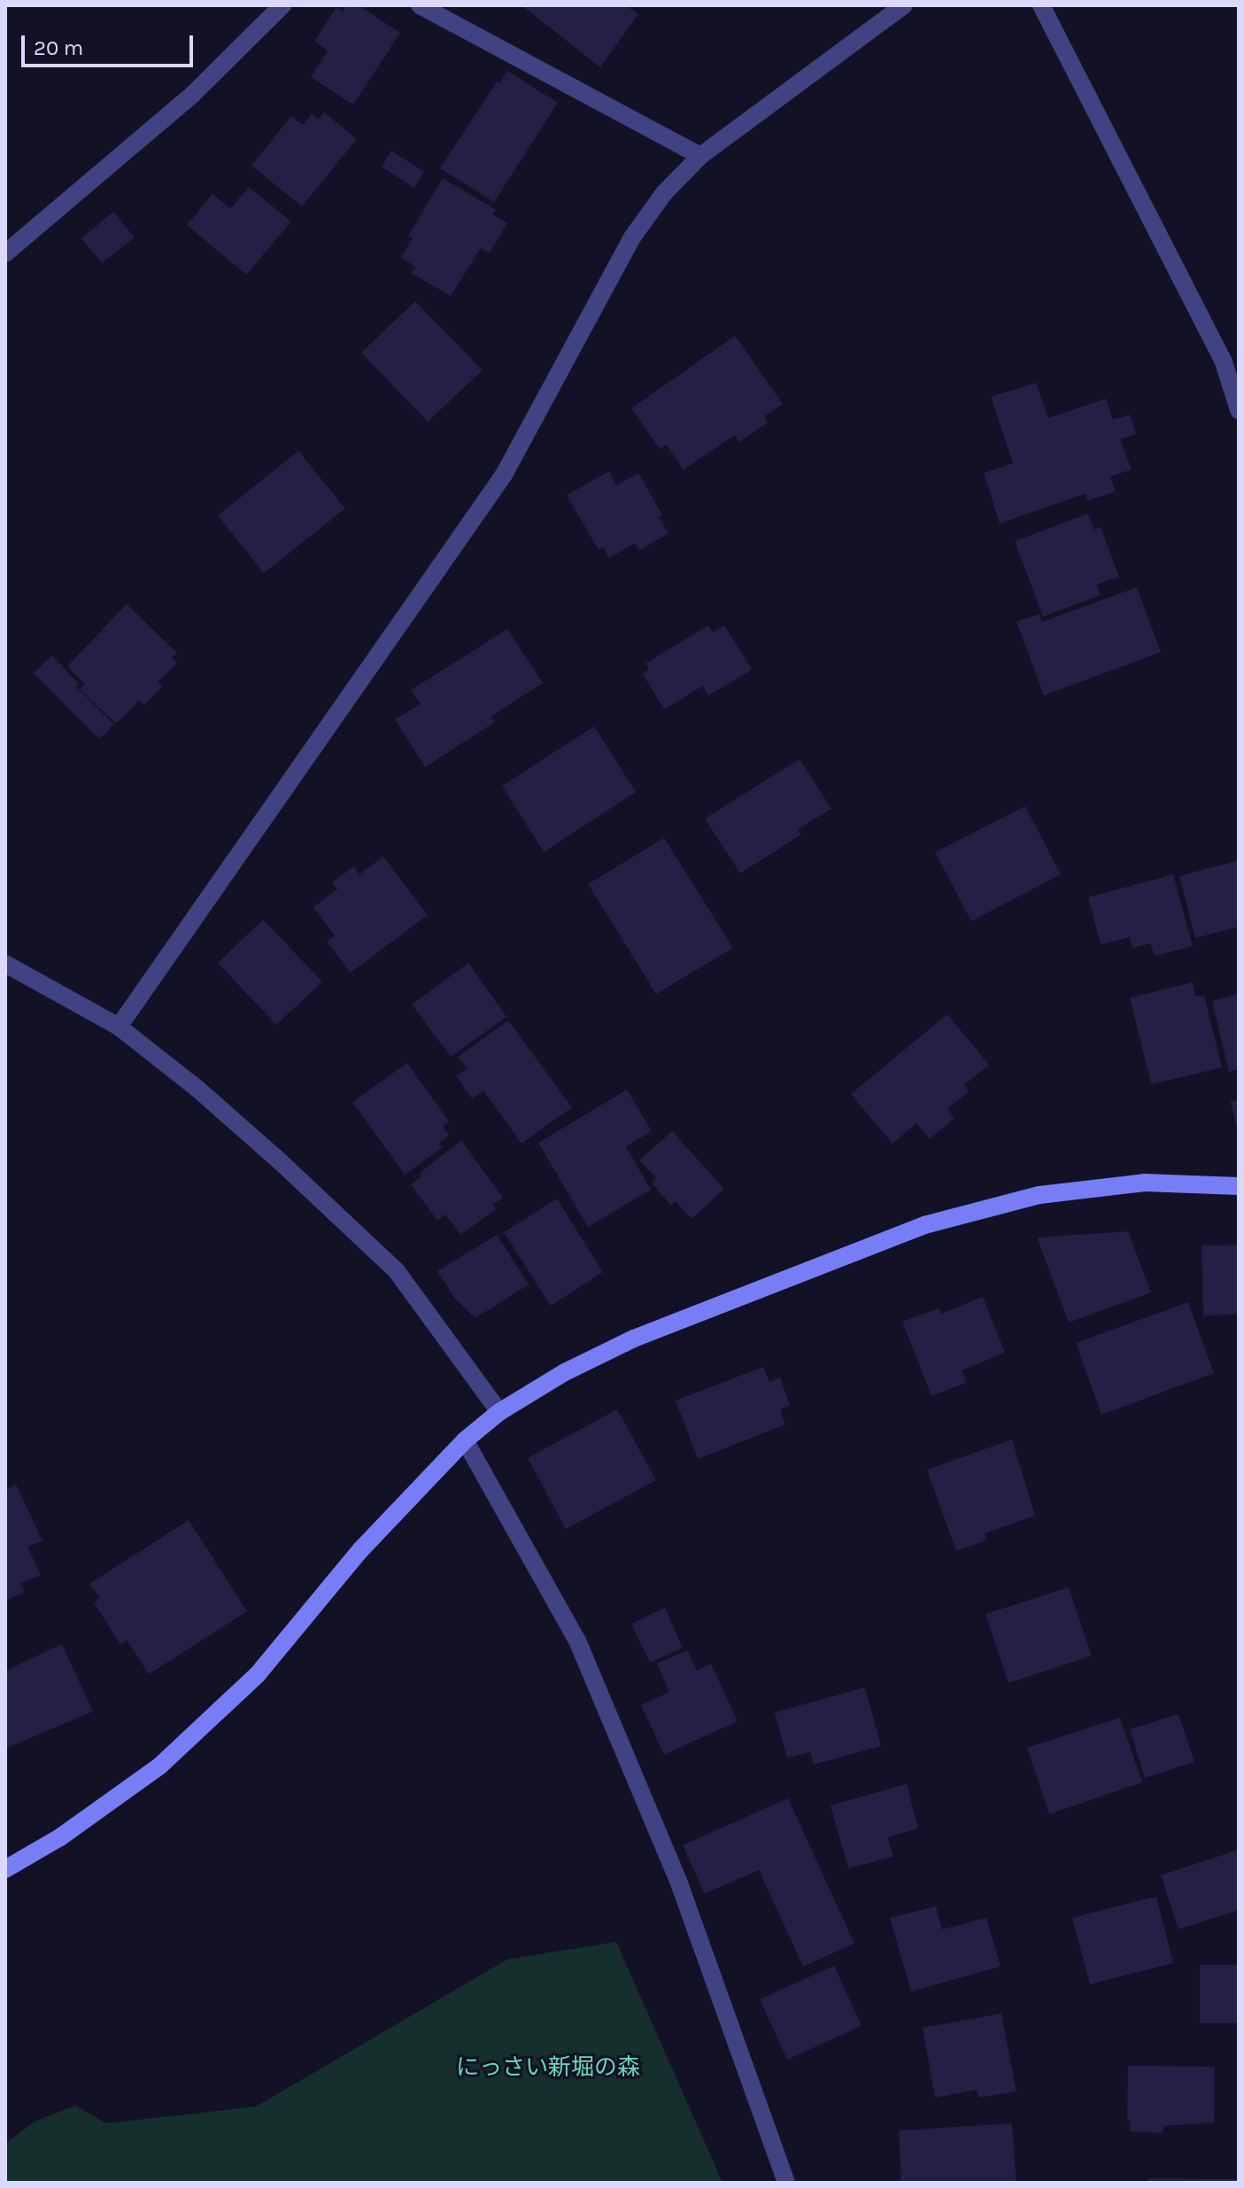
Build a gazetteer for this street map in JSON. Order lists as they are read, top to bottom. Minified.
{"parks":["にっさい新堀の森"],"scale_bar":"20 m"}
